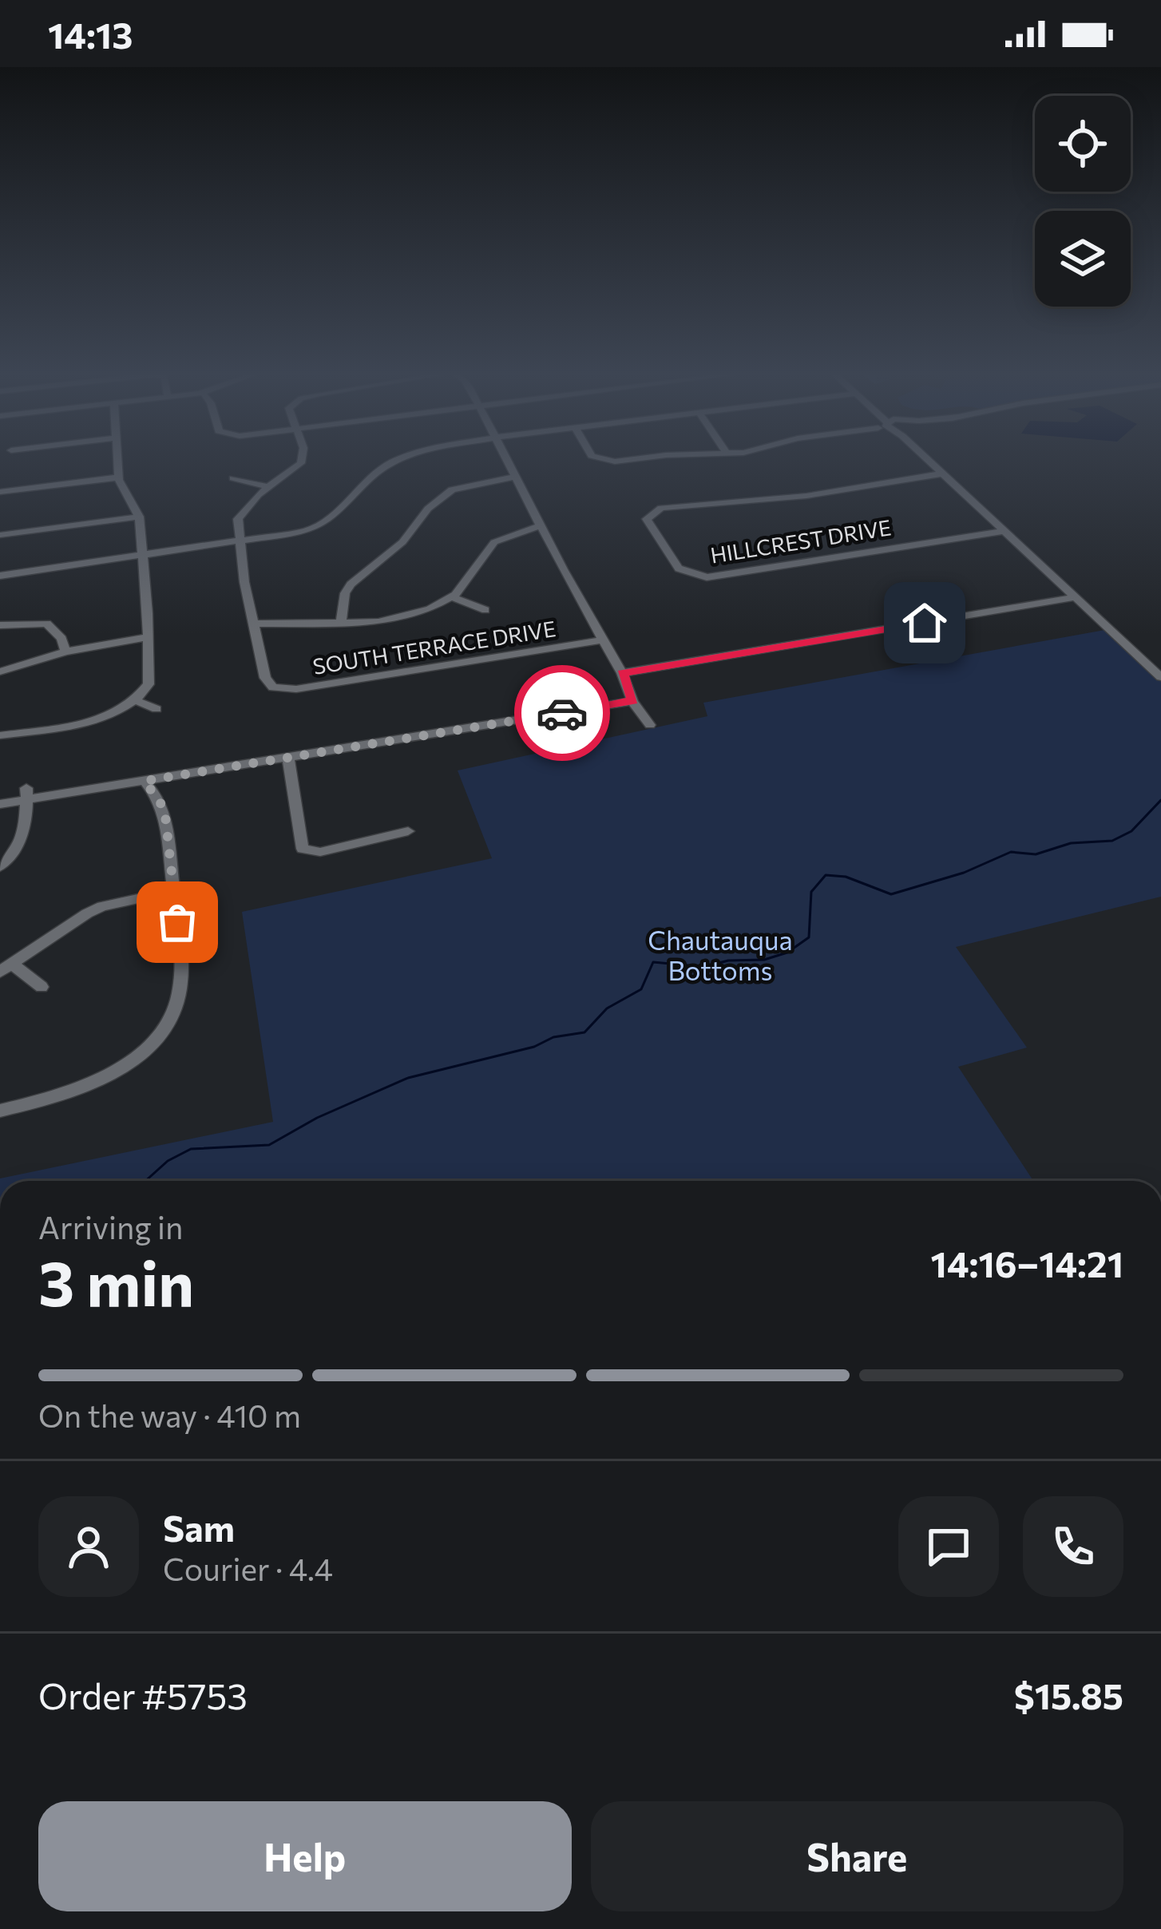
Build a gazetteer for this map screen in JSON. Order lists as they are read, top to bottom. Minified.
{"streets":{"street":["HILLCREST DRIVE","SOUTH TERRACE DRIVE"]},"parks":["Chautauqua Bottoms"],"page":{"status":"14:13","heading":["3 min","Arriving in","14:16–14:21"],"panel":["Sam","Courier · 4.4","Order #5753","$15.85"],"bar":"On the way · 410 m","buttons":["Help","Share"]}}
